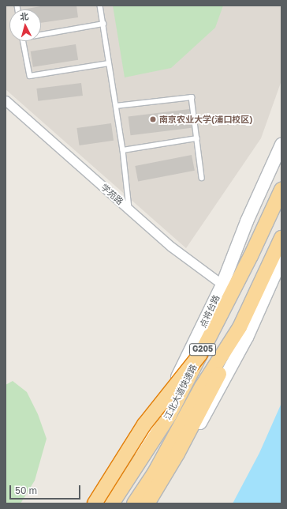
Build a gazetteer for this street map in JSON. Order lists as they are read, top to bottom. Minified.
{"streets":{"highway":["G205","江北大道快速路"],"main road":["点将台路"],"street":["学苑路"]},"crossings":[["学苑路","点将台路"]],"places":["南京农业大学(浦口校区)"],"scale_bar":"50 m","north":"top"}
